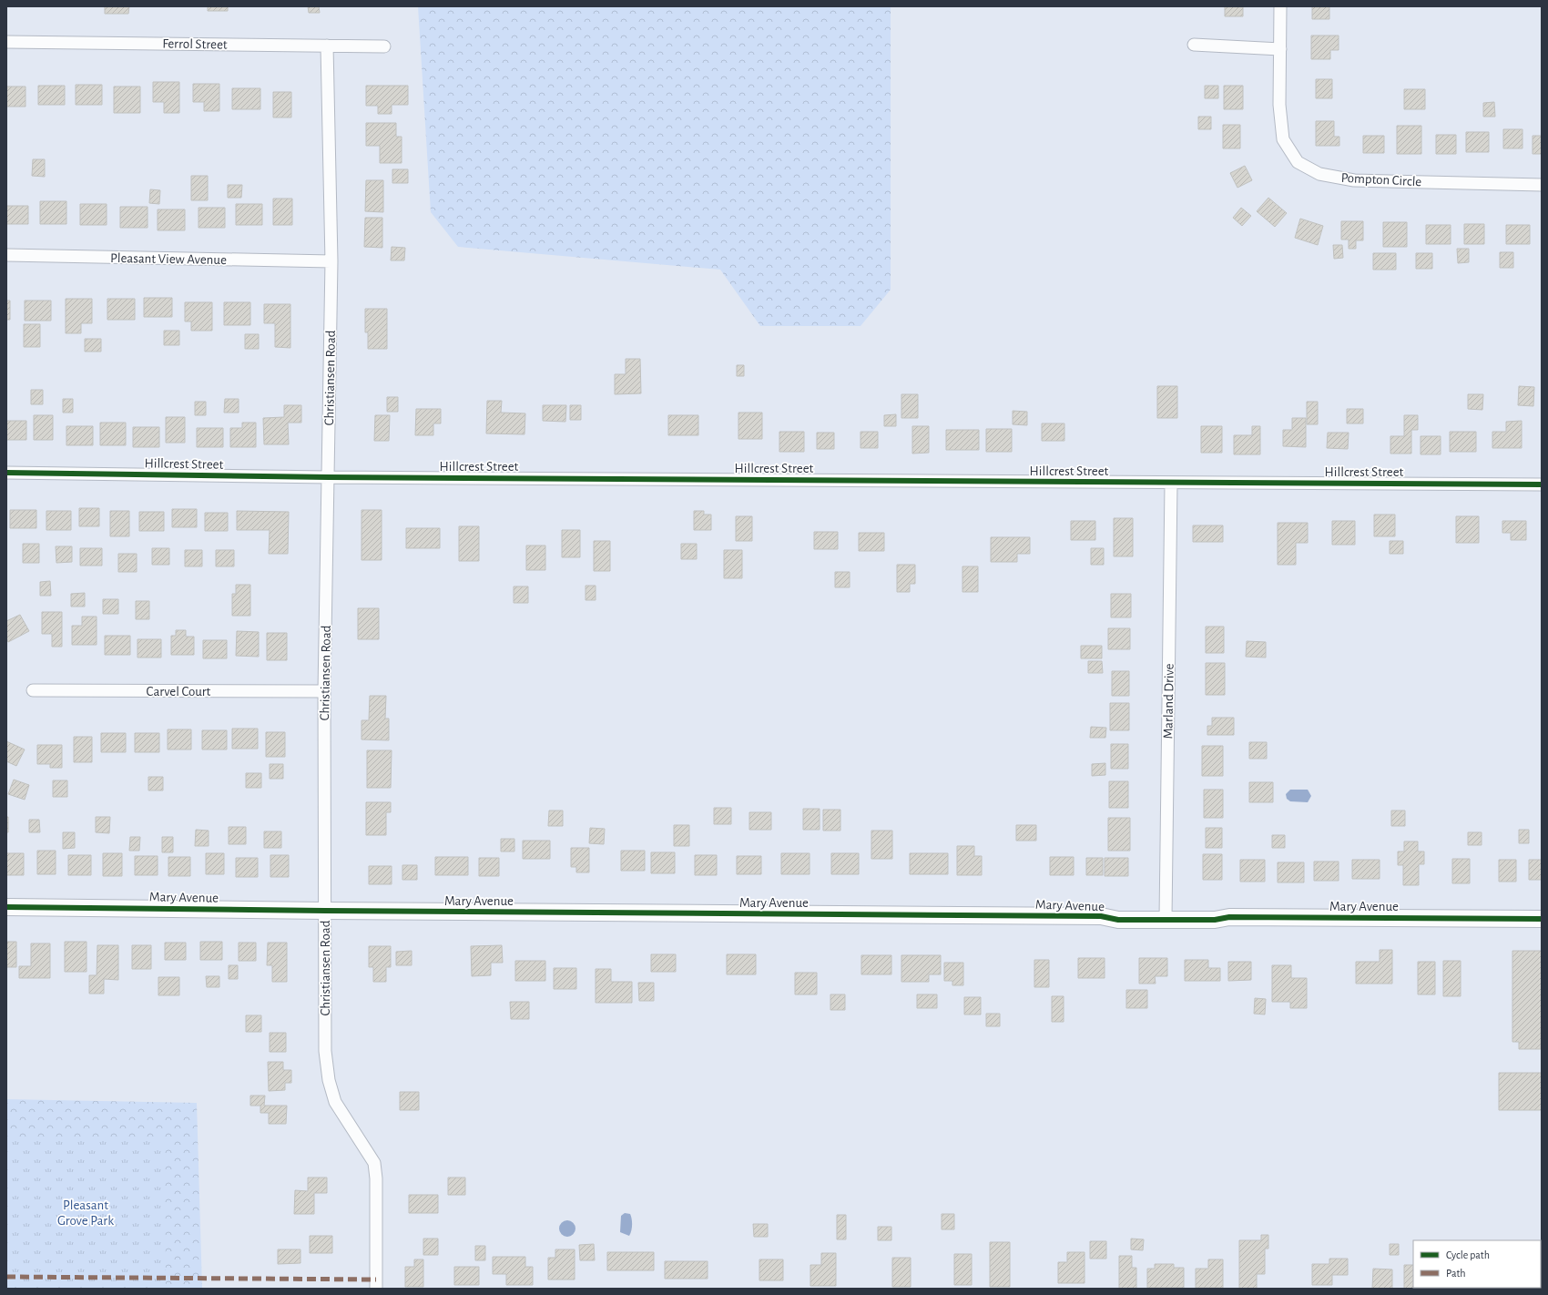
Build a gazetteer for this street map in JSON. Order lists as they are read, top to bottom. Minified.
{"streets":{"street":["Ferrol Street","Pompton Circle","Pleasant View Avenue","Christiansen Road","Hillcrest Street","Carvel Court","Marland Drive","Mary Avenue"]},"crossings":[["Ferrol Street","Christiansen Road"],["Pleasant View Avenue","Christiansen Road"],["Christiansen Road","Hillcrest Street"],["Christiansen Road","Carvel Court"],["Christiansen Road","Mary Avenue"],["Hillcrest Street","Marland Drive"],["Marland Drive","Mary Avenue"]],"parks":["Pleasant Grove Park"],"legend":["Cycle path","Path"]}
